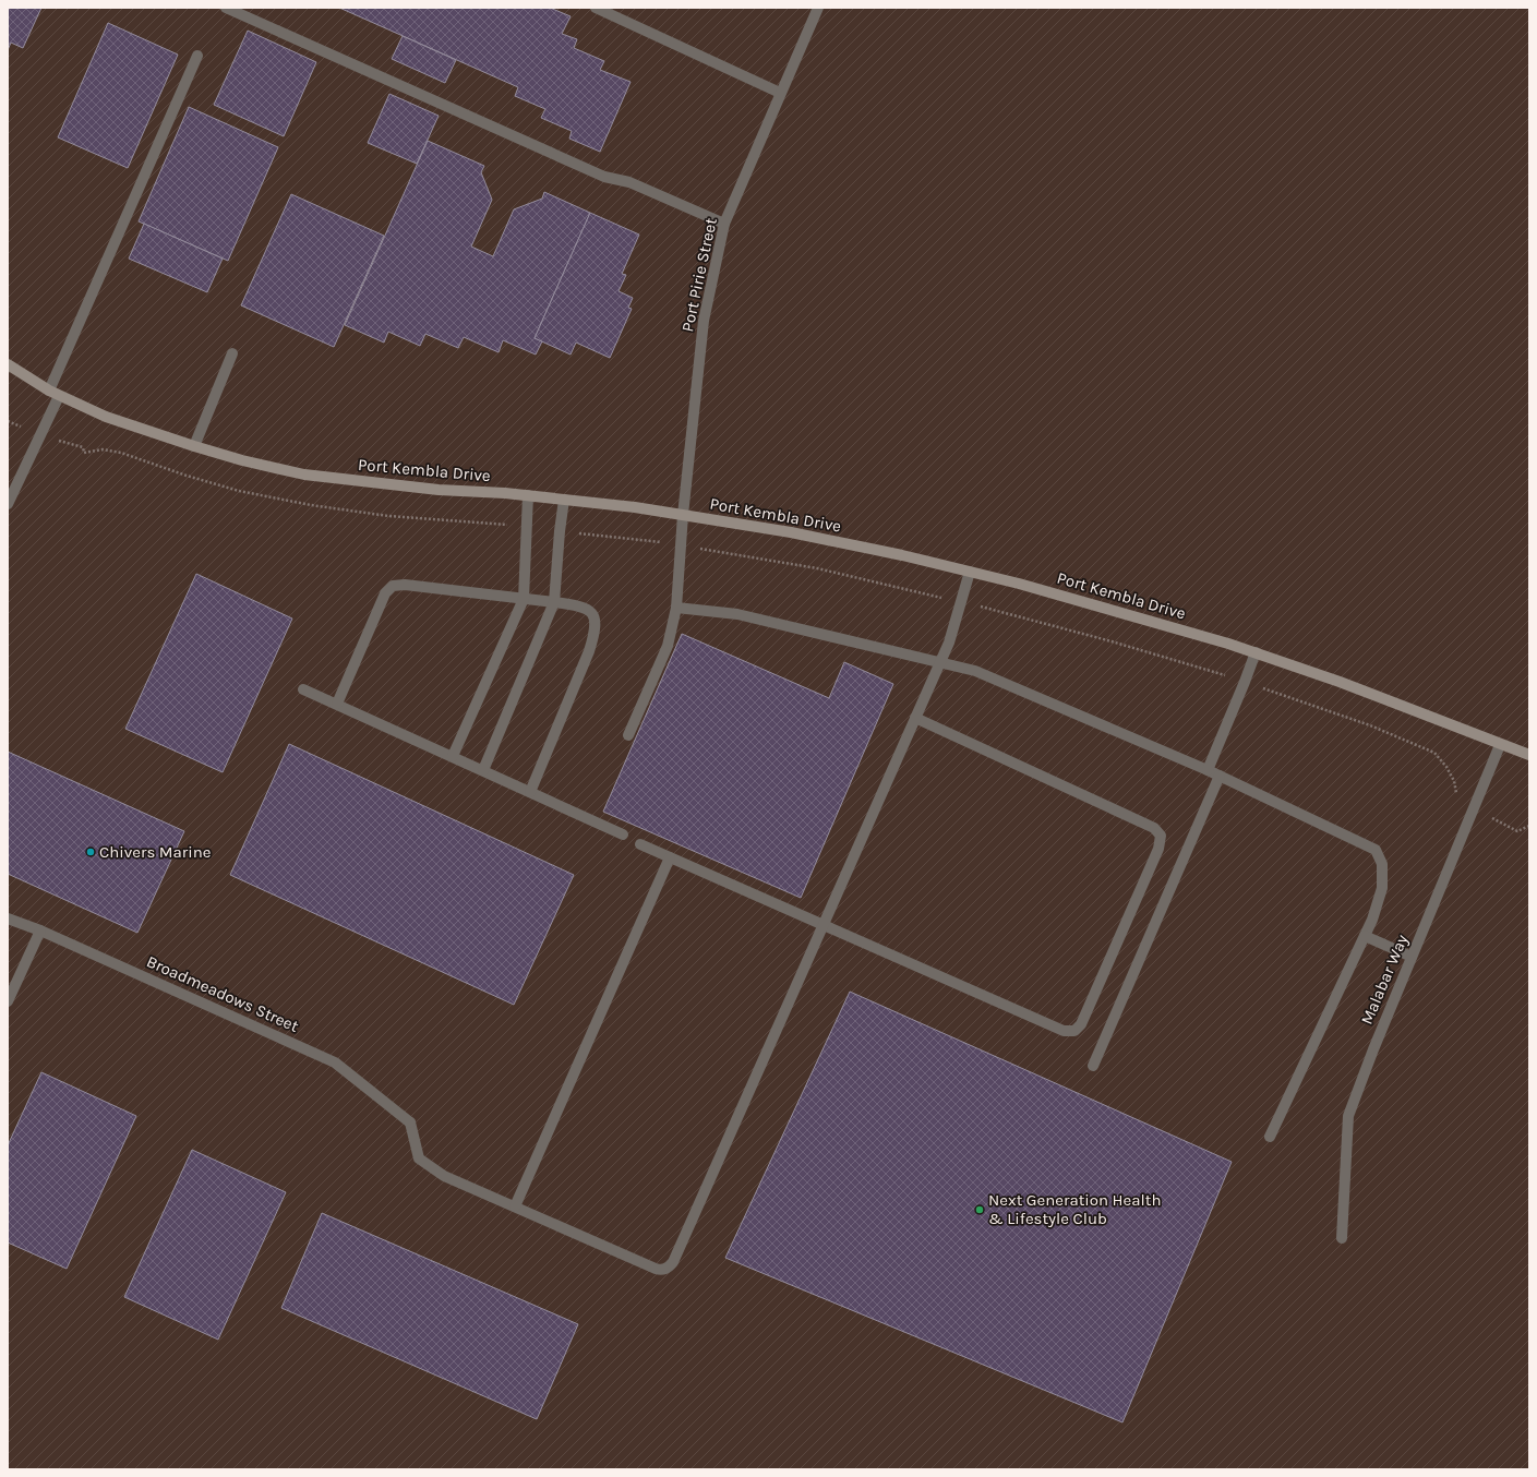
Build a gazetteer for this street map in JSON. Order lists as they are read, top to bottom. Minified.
{"streets":{"street":["Port Pirie Street","Port Kembla Drive","Malabar Way","Broadmeadows Street"]},"crossings":[["Port Pirie Street","Port Kembla Drive"],["Port Kembla Drive","Malabar Way"]],"places":["Chivers Marine","Next Generation Health & Lifestyle Club"]}
